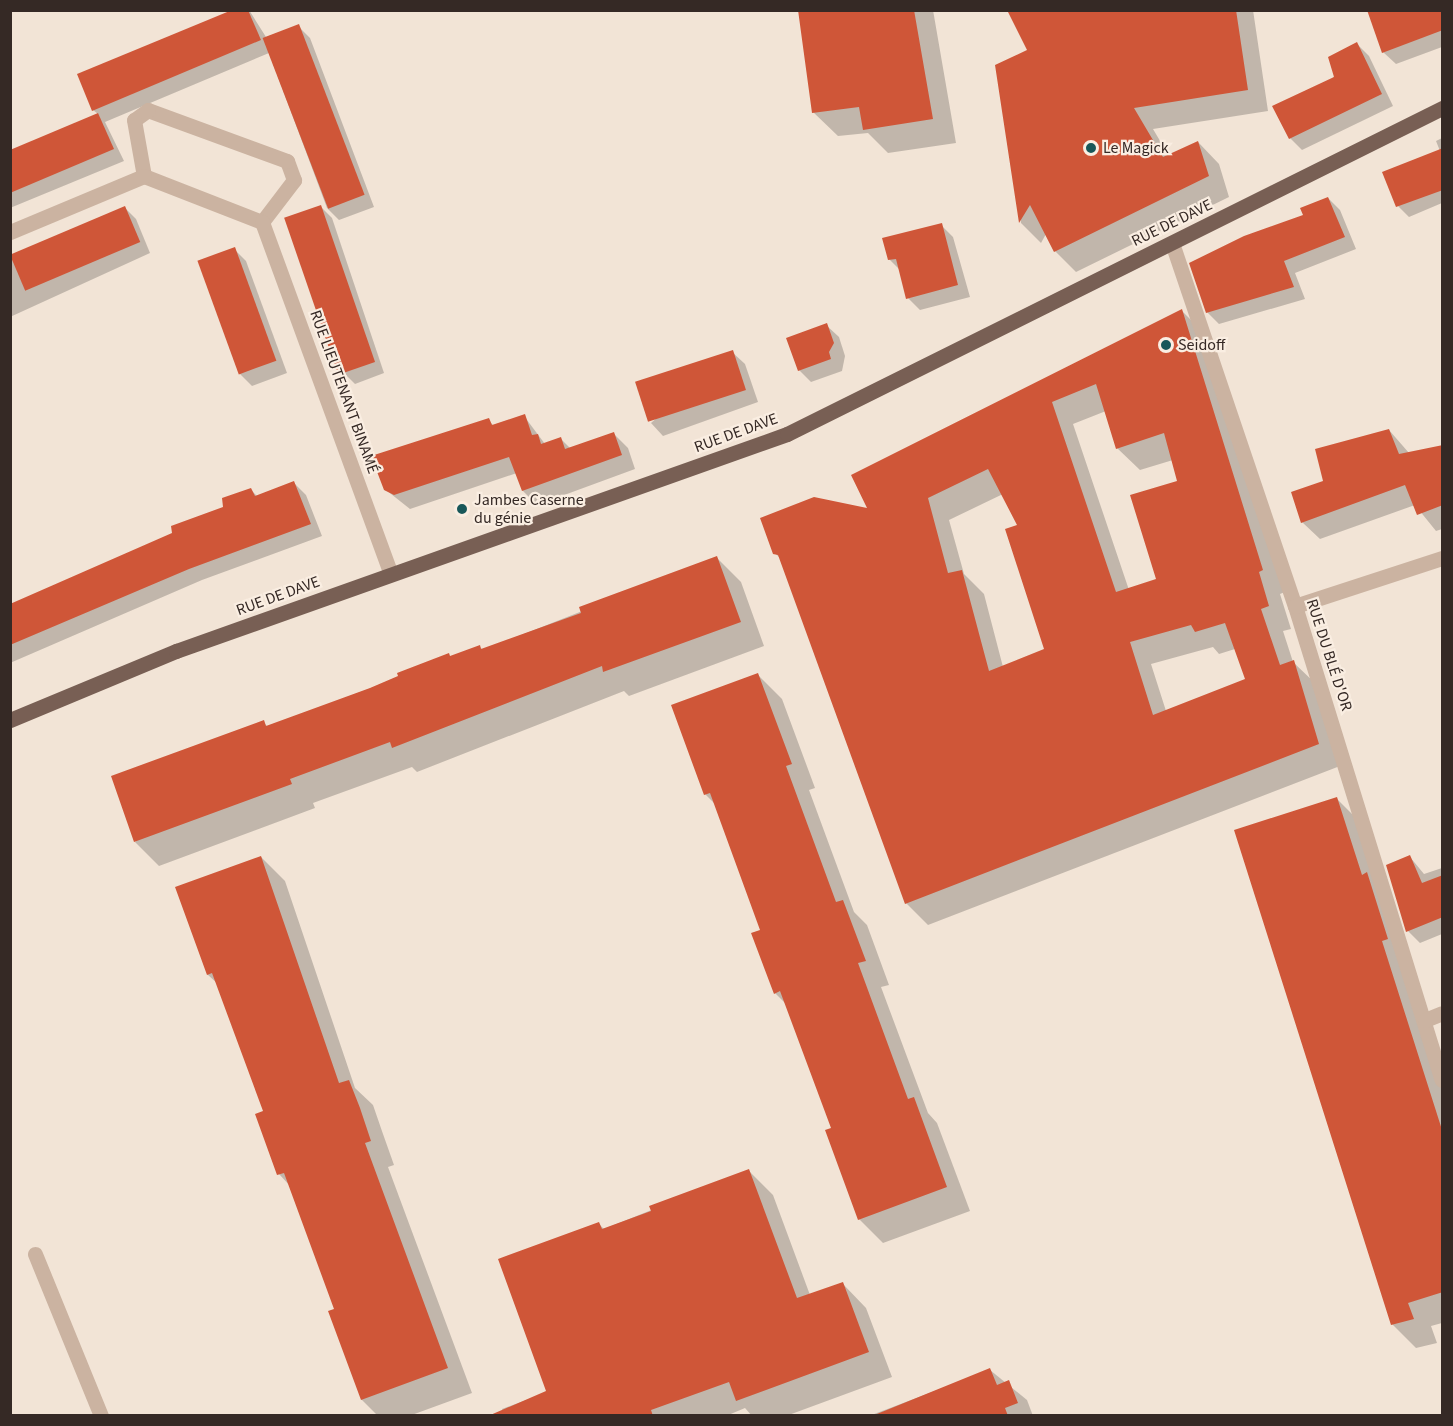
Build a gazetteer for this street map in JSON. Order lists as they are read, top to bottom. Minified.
{"streets":{"main road":["RUE DE DAVE"],"street":["RUE LIEUTENANT BINAMÉ","RUE DU BLÉ D'OR"]},"crossings":[["RUE DE DAVE","RUE LIEUTENANT BINAMÉ"],["RUE DE DAVE","RUE DU BLÉ D'OR"]],"places":["Le Magick","Seidoff","Jambes Caserne du génie"]}
